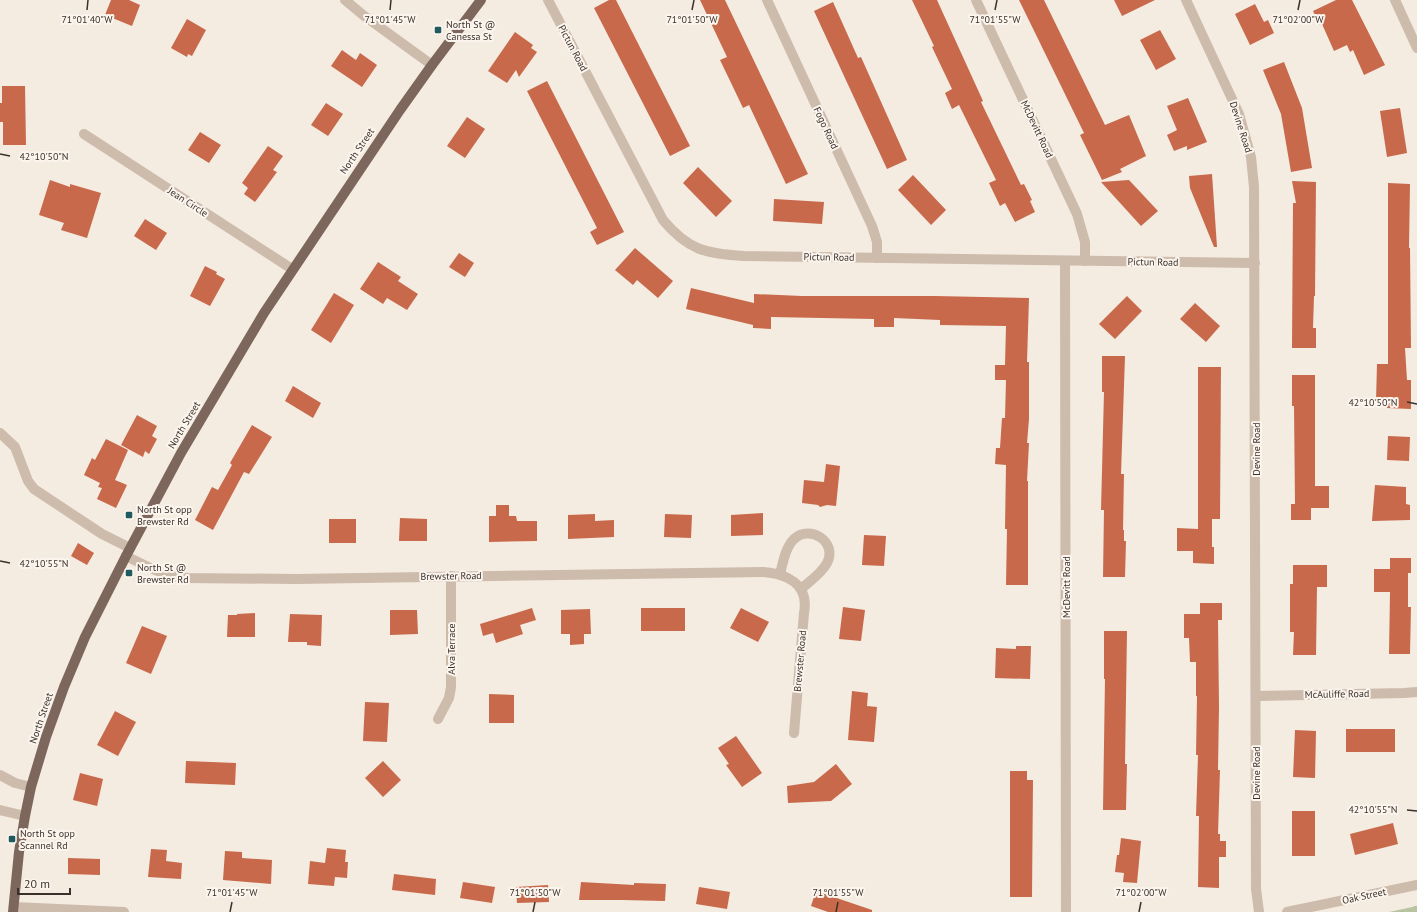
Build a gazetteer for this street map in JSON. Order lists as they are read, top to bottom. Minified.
{"streets":{"main road":["North Street"],"street":["Pictun Road","Devine Road","Fogo Road","McDevitt Road","Jean Circle","Brewster Road","Alva Terrace","McAuliffe Road","Oak Street"]},"crossings":[["Pictun Road","Devine Road"],["Pictun Road","Fogo Road"],["Pictun Road","McDevitt Road"],["Devine Road","McAuliffe Road"],["North Street","Jean Circle"],["North Street","Brewster Road"],["Brewster Road","Alva Terrace"]],"places":{"transit":["North St @ Canessa St","North St opp Brewster Rd","North St @ Brewster Rd","North St opp Scannel Rd"]},"scale_bar":"20 m","coordinates":["71°01'40\"W","71°01'50\"W","71°02'00\"W","71°01'45\"W","71°01'55\"W","42°10'50\"N","42°10'55\"N"]}
